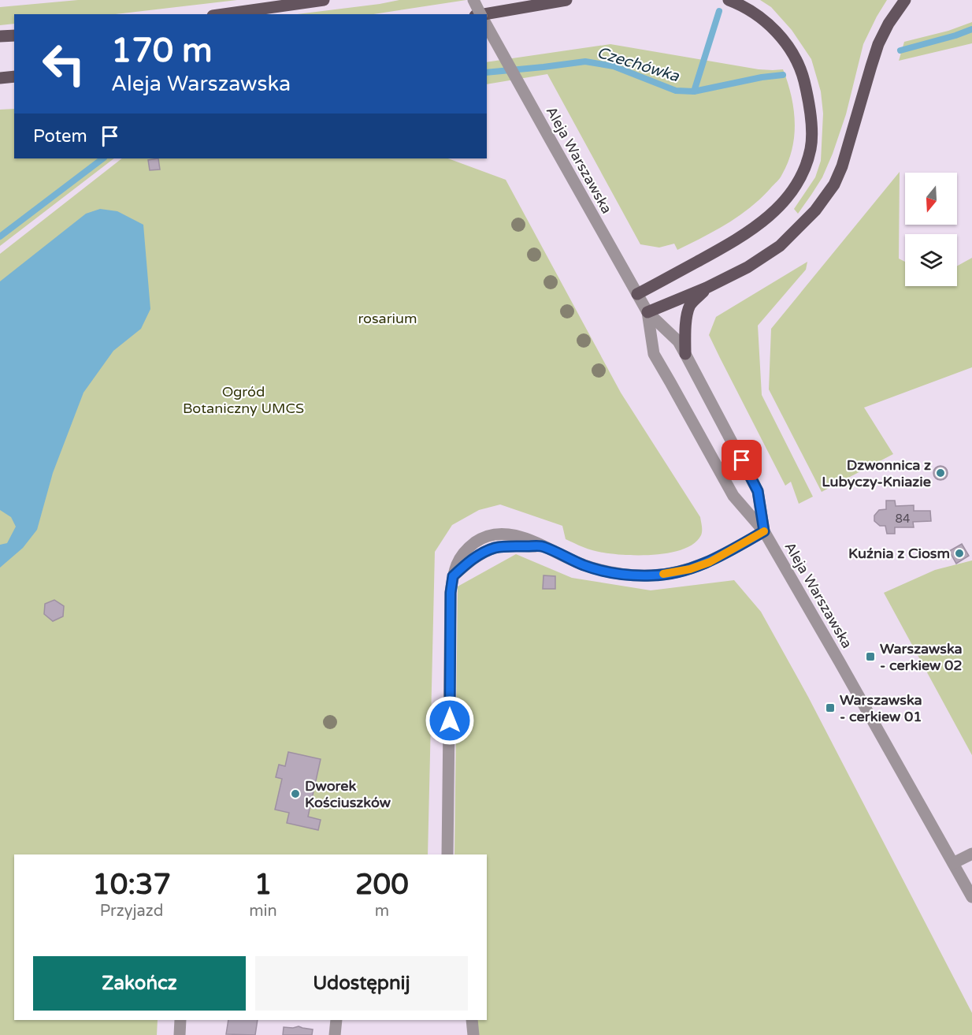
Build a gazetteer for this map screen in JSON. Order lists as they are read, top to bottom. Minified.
{"streets":{"street":["Aleja Warszawska"]},"water":["Czechówka"],"parks":["rosarium","Ogród Botaniczny UMCS"],"places":{"other":["Dzwonnica z Lubyczy-Kniazie","Kuźnia z Ciosm","Dworek Kościuszków"],"transit":["Warszawska - cerkiew 02","Warszawska - cerkiew 01"]},"house_numbers":["84"],"north":"bottom","page":{"turn":["170 m","Aleja Warszawska"],"then":"Potem","eta":["10:37","Przyjazd","1","min","200","m"],"buttons":["Zakończ","Udostępnij"]}}
